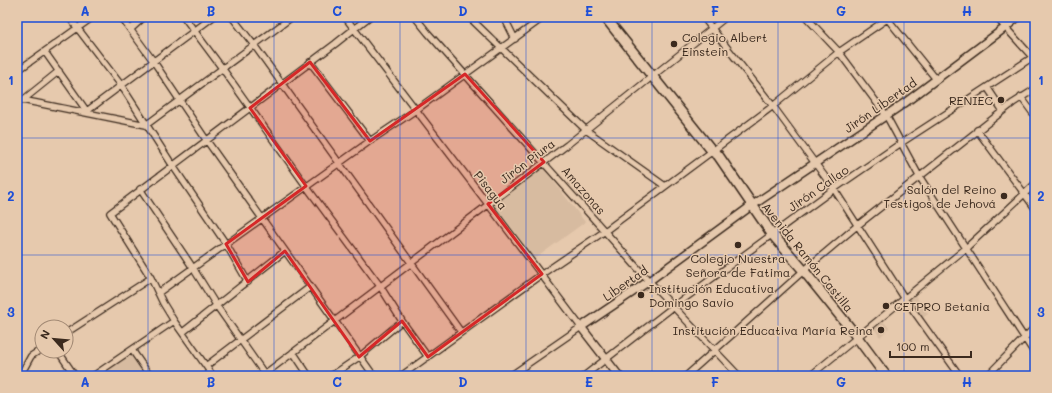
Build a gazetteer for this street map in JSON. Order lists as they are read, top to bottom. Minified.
{"streets":{"main road":["Avenida Ramón Castilla"],"street":["Jirón Libertad","Jirón Piura","Jirón Callao","Pisagua","Amazonas","Libertad"]},"crossings":[["Jirón Libertad","Avenida Ramón Castilla"],["Jirón Libertad","Libertad"],["Jirón Piura","Pisagua"],["Jirón Piura","Amazonas"],["Jirón Piura","Avenida Ramón Castilla"],["Jirón Callao","Pisagua"],["Jirón Callao","Amazonas"],["Jirón Callao","Avenida Ramón Castilla"],["Pisagua","Libertad"],["Amazonas","Libertad"],["Avenida Ramón Castilla","Libertad"]],"places":["Colegio Albert Einstein","RENIEC","Salón del Reino Testigos de Jehová","Colegio Nuestra Señora de Fatima","Institución Educativa Domingo Savio","CETPRO Betania","Institución Educativa María Reina"],"scale_bar":"100 m","north":"top left","grid":{"columns":["A","B","C","D","E","F","G","H"],"rows":["1","2","3"]}}
